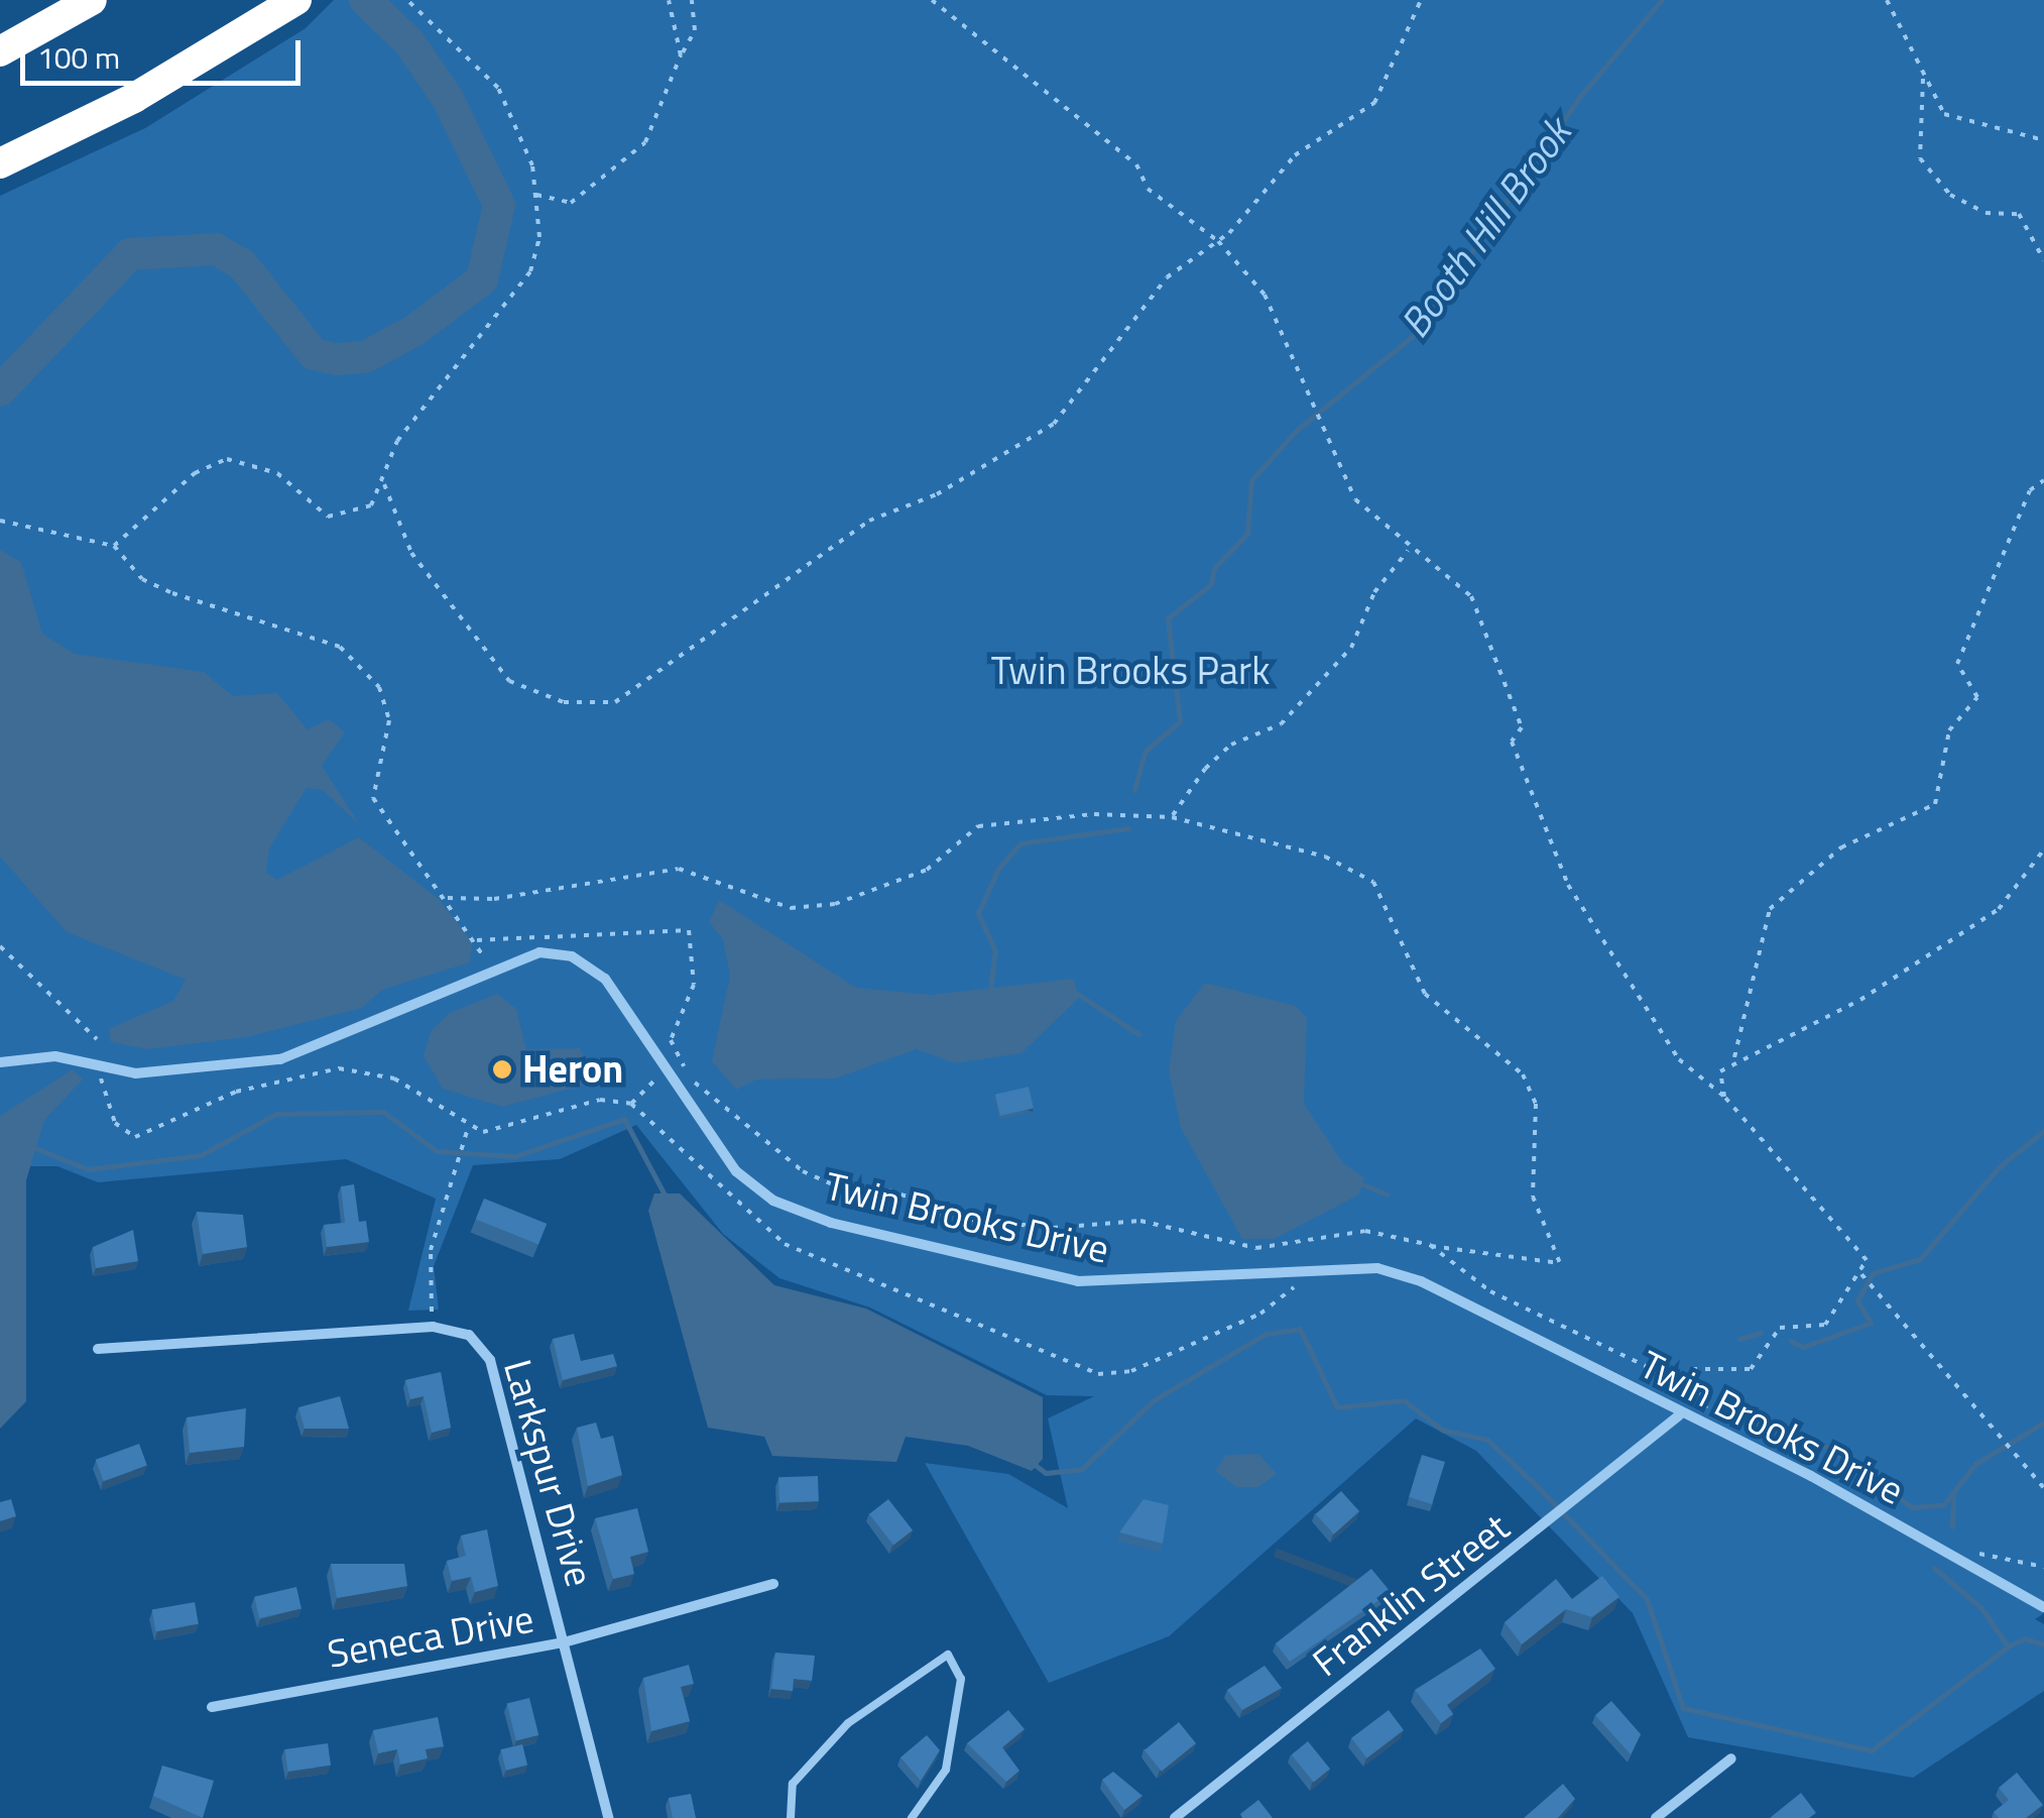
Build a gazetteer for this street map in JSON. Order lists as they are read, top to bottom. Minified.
{"streets":{"street":["Twin Brooks Drive","Larkspur Drive","Franklin Street","Seneca Drive"]},"crossings":[["Twin Brooks Drive","Franklin Street"],["Larkspur Drive","Seneca Drive"]],"water":["Booth Hill Brook"],"parks":["Twin Brooks Park"],"places":["Heron"],"scale_bar":"100 m"}
